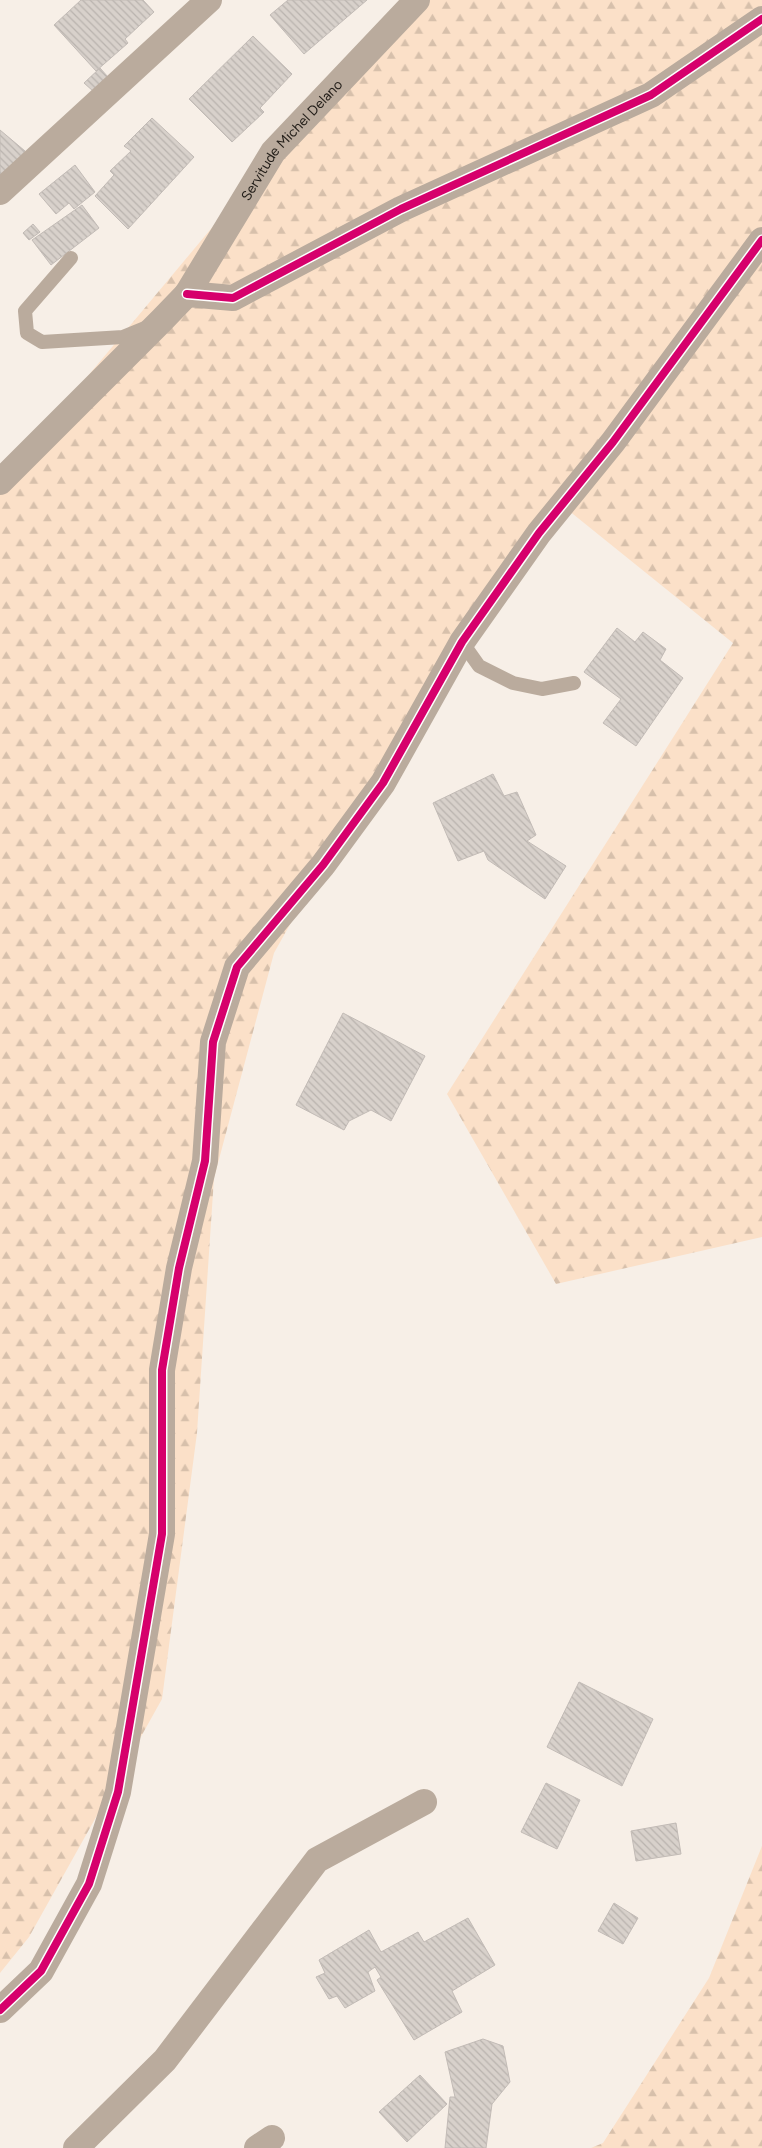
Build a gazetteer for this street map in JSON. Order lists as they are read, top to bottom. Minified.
{"streets":{"street":["Servitude Michel Delano"]}}
